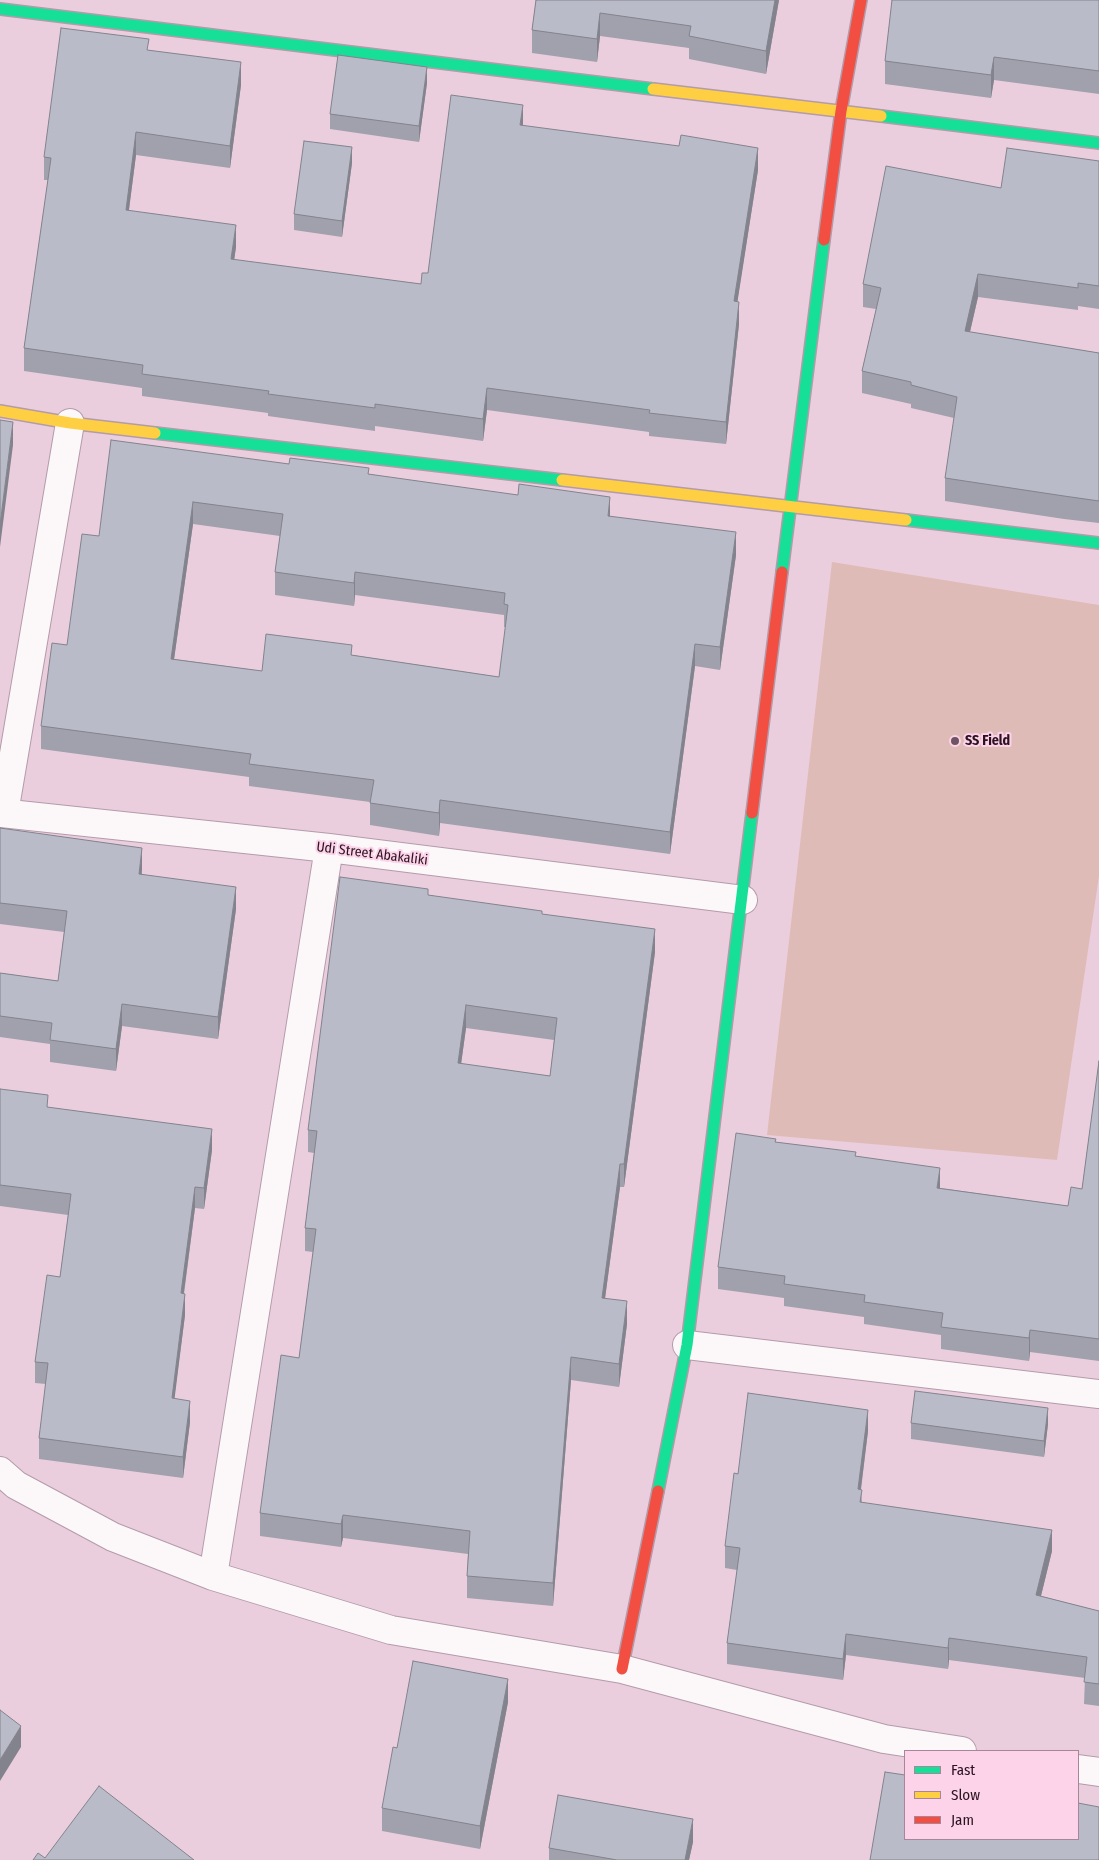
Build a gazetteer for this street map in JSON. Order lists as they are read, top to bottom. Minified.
{"streets":{"street":["Udi Street Abakaliki"]},"places":["SS Field"],"legend":["Fast","Slow","Jam"]}
